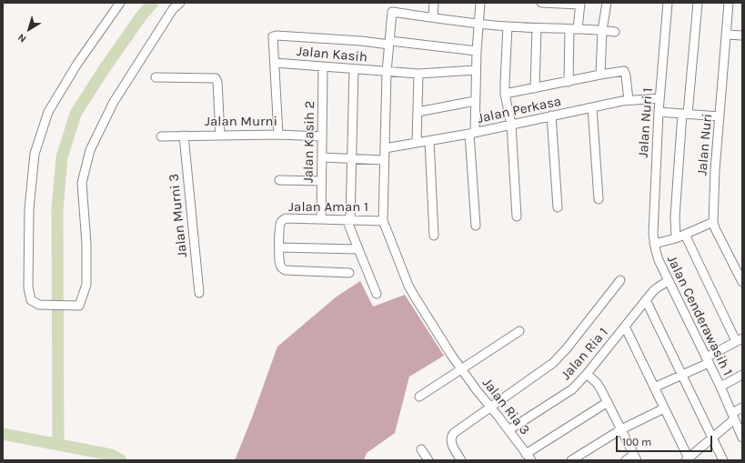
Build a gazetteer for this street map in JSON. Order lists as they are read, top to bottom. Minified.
{"streets":{"street":["Jalan Kasih","Jalan Perkasa","Jalan Murni","Jalan Nuri 1","Jalan Kasih 2","Jalan Nuri","Jalan Aman 1","Jalan Murni 3","Jalan Cenderawasih 1","Jalan Ria 1","Jalan Ria 3"]},"crossings":[["Jalan Kasih","Jalan Kasih 2"],["Jalan Perkasa","Jalan Nuri 1"],["Jalan Murni","Jalan Kasih 2"],["Jalan Murni","Jalan Murni 3"],["Jalan Nuri 1","Jalan Cenderawasih 1"],["Jalan Kasih 2","Jalan Aman 1"],["Jalan Aman 1","Jalan Ria 3"],["Jalan Cenderawasih 1","Jalan Ria 1"],["Jalan Ria 1","Jalan Ria 3"]],"scale_bar":"100 m","north":"bottom left"}
